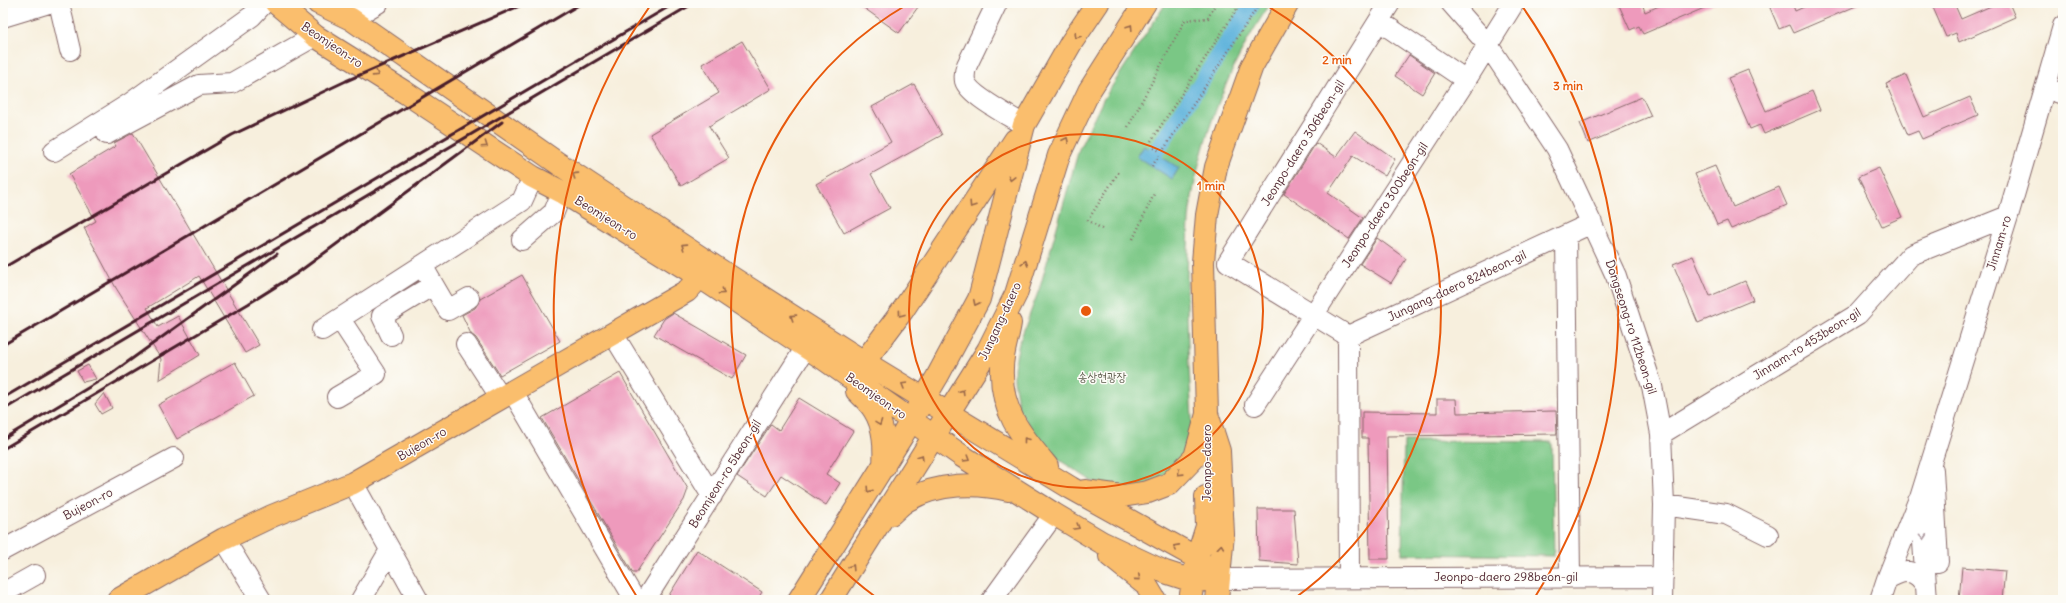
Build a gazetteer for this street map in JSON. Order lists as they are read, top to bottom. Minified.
{"streets":{"main road":["Beomjeon-ro","Jungang-daero","Bujeon-ro","Jeonpo-daero"],"street":["Jeonpo-daero 306beon-gil","Jeonpo-daero 300beon-gil","Jinnam-ro","Jungang-daero 824beon-gil","Dongseong-ro 112beon-gil","Jinnam-ro 453beon-gil","Beomjeon-ro 5beon-gil","Jeonpo-daero 298beon-gil"]},"crossings":[["Beomjeon-ro","Jungang-daero"],["Beomjeon-ro","Bujeon-ro"],["Beomjeon-ro","Beomjeon-ro 5beon-gil"],["Jeonpo-daero 300beon-gil","Dongseong-ro 112beon-gil"],["Jinnam-ro","Jinnam-ro 453beon-gil"],["Jungang-daero 824beon-gil","Dongseong-ro 112beon-gil"],["Dongseong-ro 112beon-gil","Jinnam-ro 453beon-gil"],["Dongseong-ro 112beon-gil","Jeonpo-daero 298beon-gil"],["Jeonpo-daero","Jeonpo-daero 298beon-gil"]],"parks":["송상현광장"],"rings":["2 min","3 min","1 min"]}
